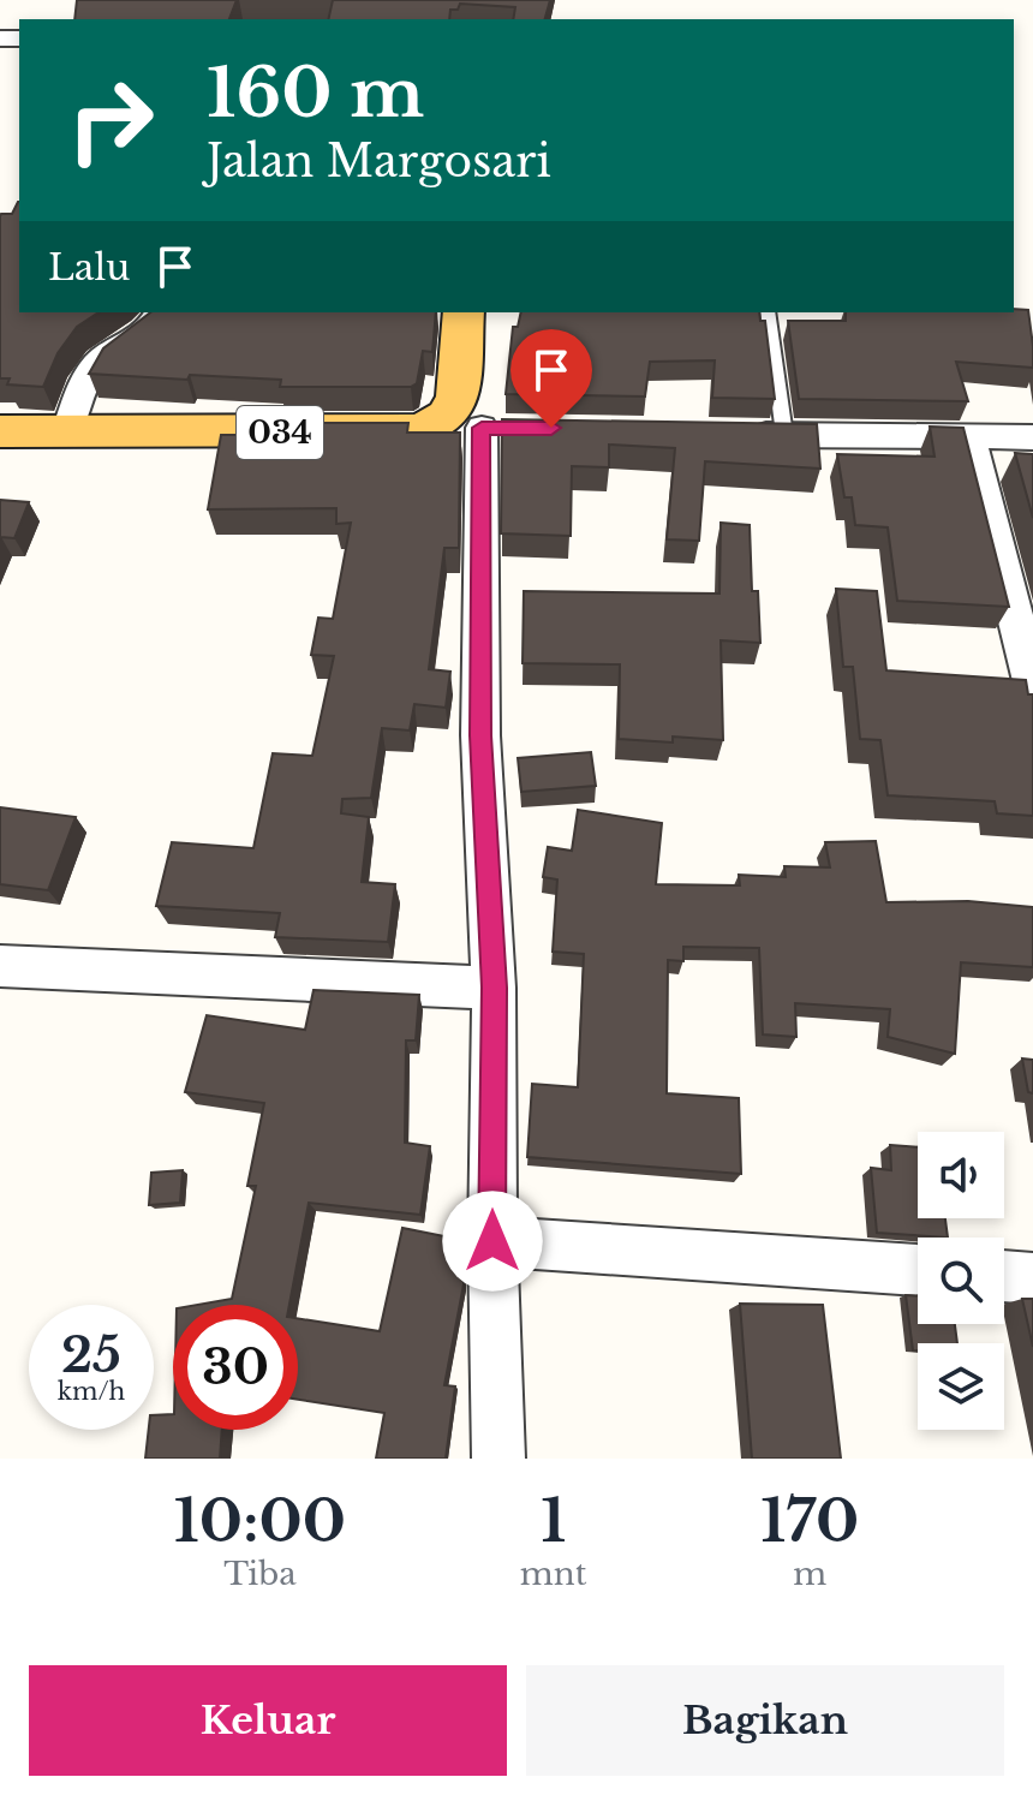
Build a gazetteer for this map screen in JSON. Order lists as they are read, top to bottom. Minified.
{"streets":{"main road":["034"]},"page":{"turn":["160 m","Jalan Margosari"],"then":"Lalu","speed":"25 km/h","limit":"30","eta":["10:00","Tiba","1","mnt","170","m"],"buttons":["Keluar","Bagikan"]}}
